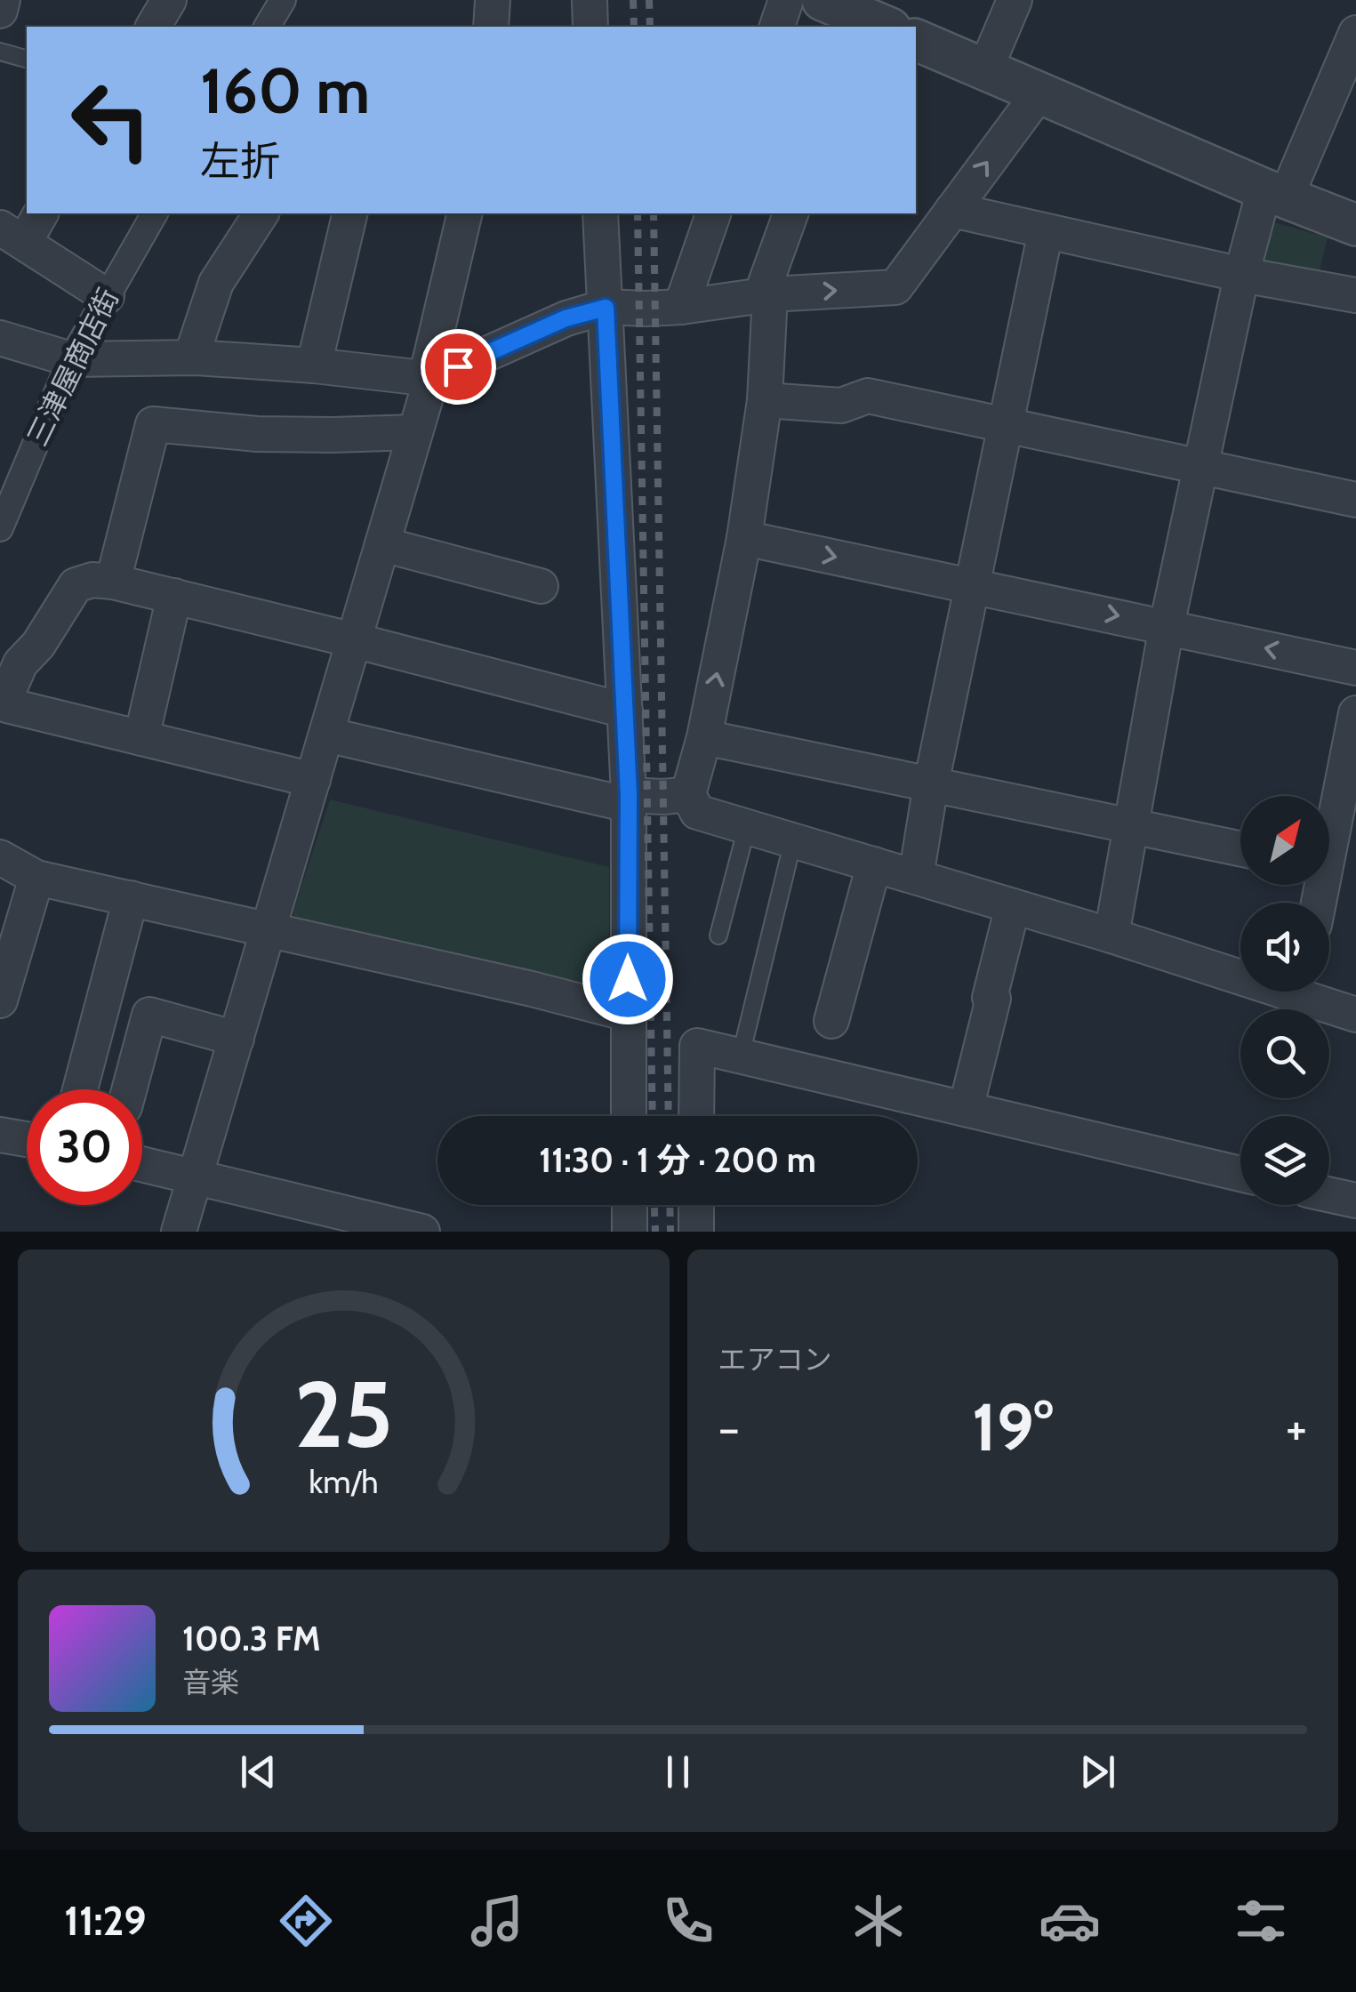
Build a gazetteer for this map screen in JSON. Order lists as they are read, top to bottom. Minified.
{"streets":{"street":["三津屋商店街"]},"north":"top right","page":{"turn":["160 m","左折"],"limit":"30","trip":"11:30 · 1 分 · 200 m","tile":"エアコン","heat":["−","19°","+"],"song":["100.3 FM","音楽"],"tabs":"11:29","gauge":["25","km/h"]}}
